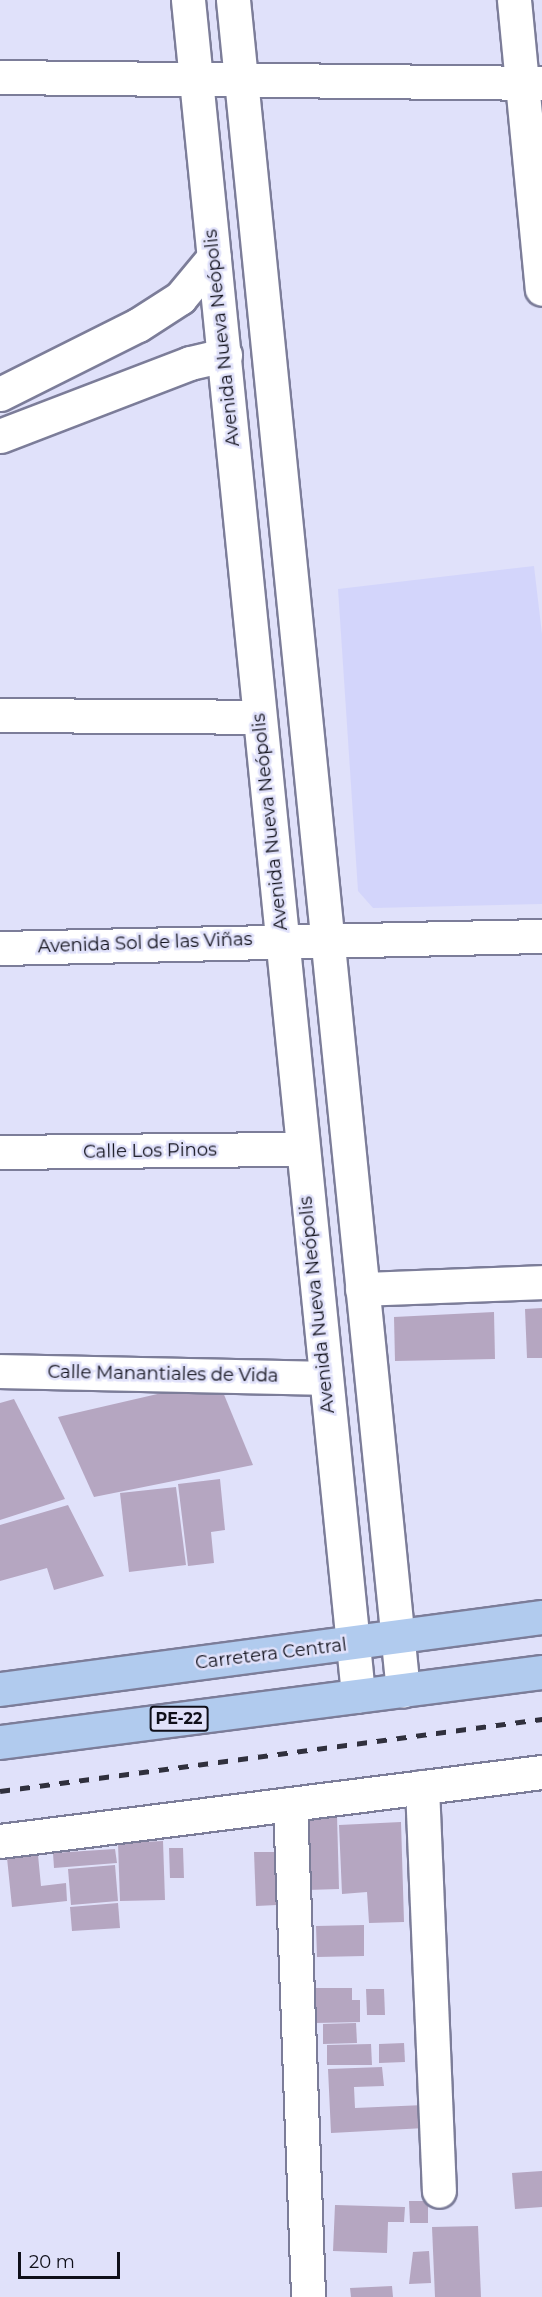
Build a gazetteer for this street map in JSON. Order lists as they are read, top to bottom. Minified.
{"streets":{"highway":["Carretera Central","PE-22"],"street":["Avenida Nueva Neópolis","Avenida Sol de las Viñas","Calle Los Pinos","Calle Manantiales de Vida"]},"crossings":[["Avenida Nueva Neópolis","Avenida Sol de las Viñas"],["Avenida Nueva Neópolis","Calle Los Pinos"],["Avenida Nueva Neópolis","Calle Manantiales de Vida"],["Avenida Nueva Neópolis","Carretera Central"],["Avenida Nueva Neópolis","PE-22"]],"scale_bar":"20 m"}
